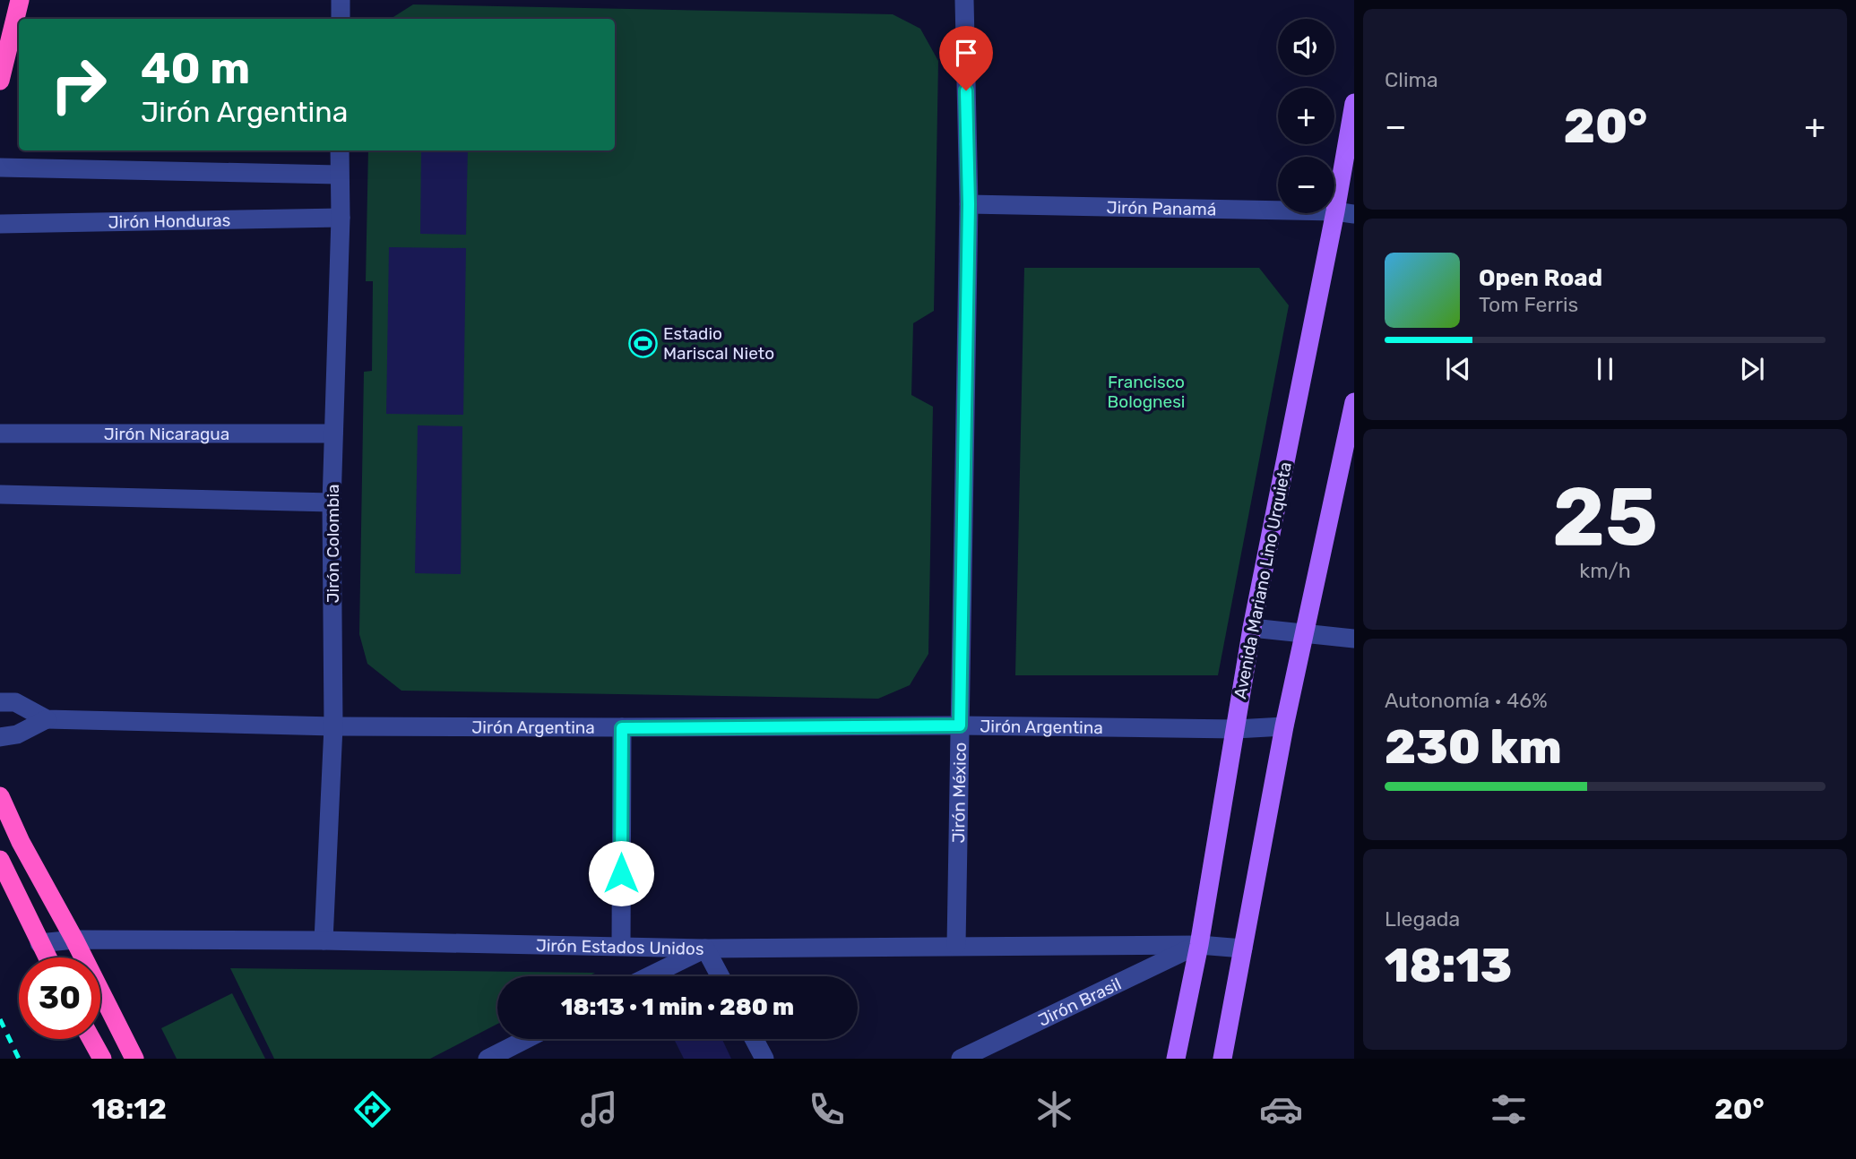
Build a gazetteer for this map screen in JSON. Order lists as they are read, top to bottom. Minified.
{"streets":{"main road":["Avenida Mariano Lino Urquieta"],"street":["Jirón Panamá","Jirón Honduras","Jirón Nicaragua","Jirón Colombia","Jirón Argentina","Jirón México","Jirón Estados Unidos","Jirón Brasil"]},"crossings":[["Jirón Panamá","Avenida Mariano Lino Urquieta"],["Jirón Panamá","Jirón México"],["Jirón Honduras","Jirón Colombia"],["Jirón Nicaragua","Jirón Colombia"],["Jirón Colombia","Jirón Argentina"],["Jirón Colombia","Jirón Estados Unidos"],["Avenida Mariano Lino Urquieta","Jirón Argentina"],["Avenida Mariano Lino Urquieta","Jirón Estados Unidos"],["Avenida Mariano Lino Urquieta","Jirón Brasil"],["Jirón Argentina","Jirón México"],["Jirón México","Jirón Estados Unidos"],["Jirón Estados Unidos","Jirón Brasil"]],"parks":["Francisco Bolognesi"],"places":{"sports":["Estadio Mariscal Nieto"]},"page":{"tile":["Clima",["25","km/h"],["Autonomía · 46%","230 km"],["Llegada","18:13"]],"map_buttons":["+","−"],"turn":["40 m","Jirón Argentina"],"heat":["−","20°","+"],"song":["Open Road","Tom Ferris"],"limit":"30","trip":"18:13 · 1 min · 280 m","tabs":["18:12","20°"]}}
